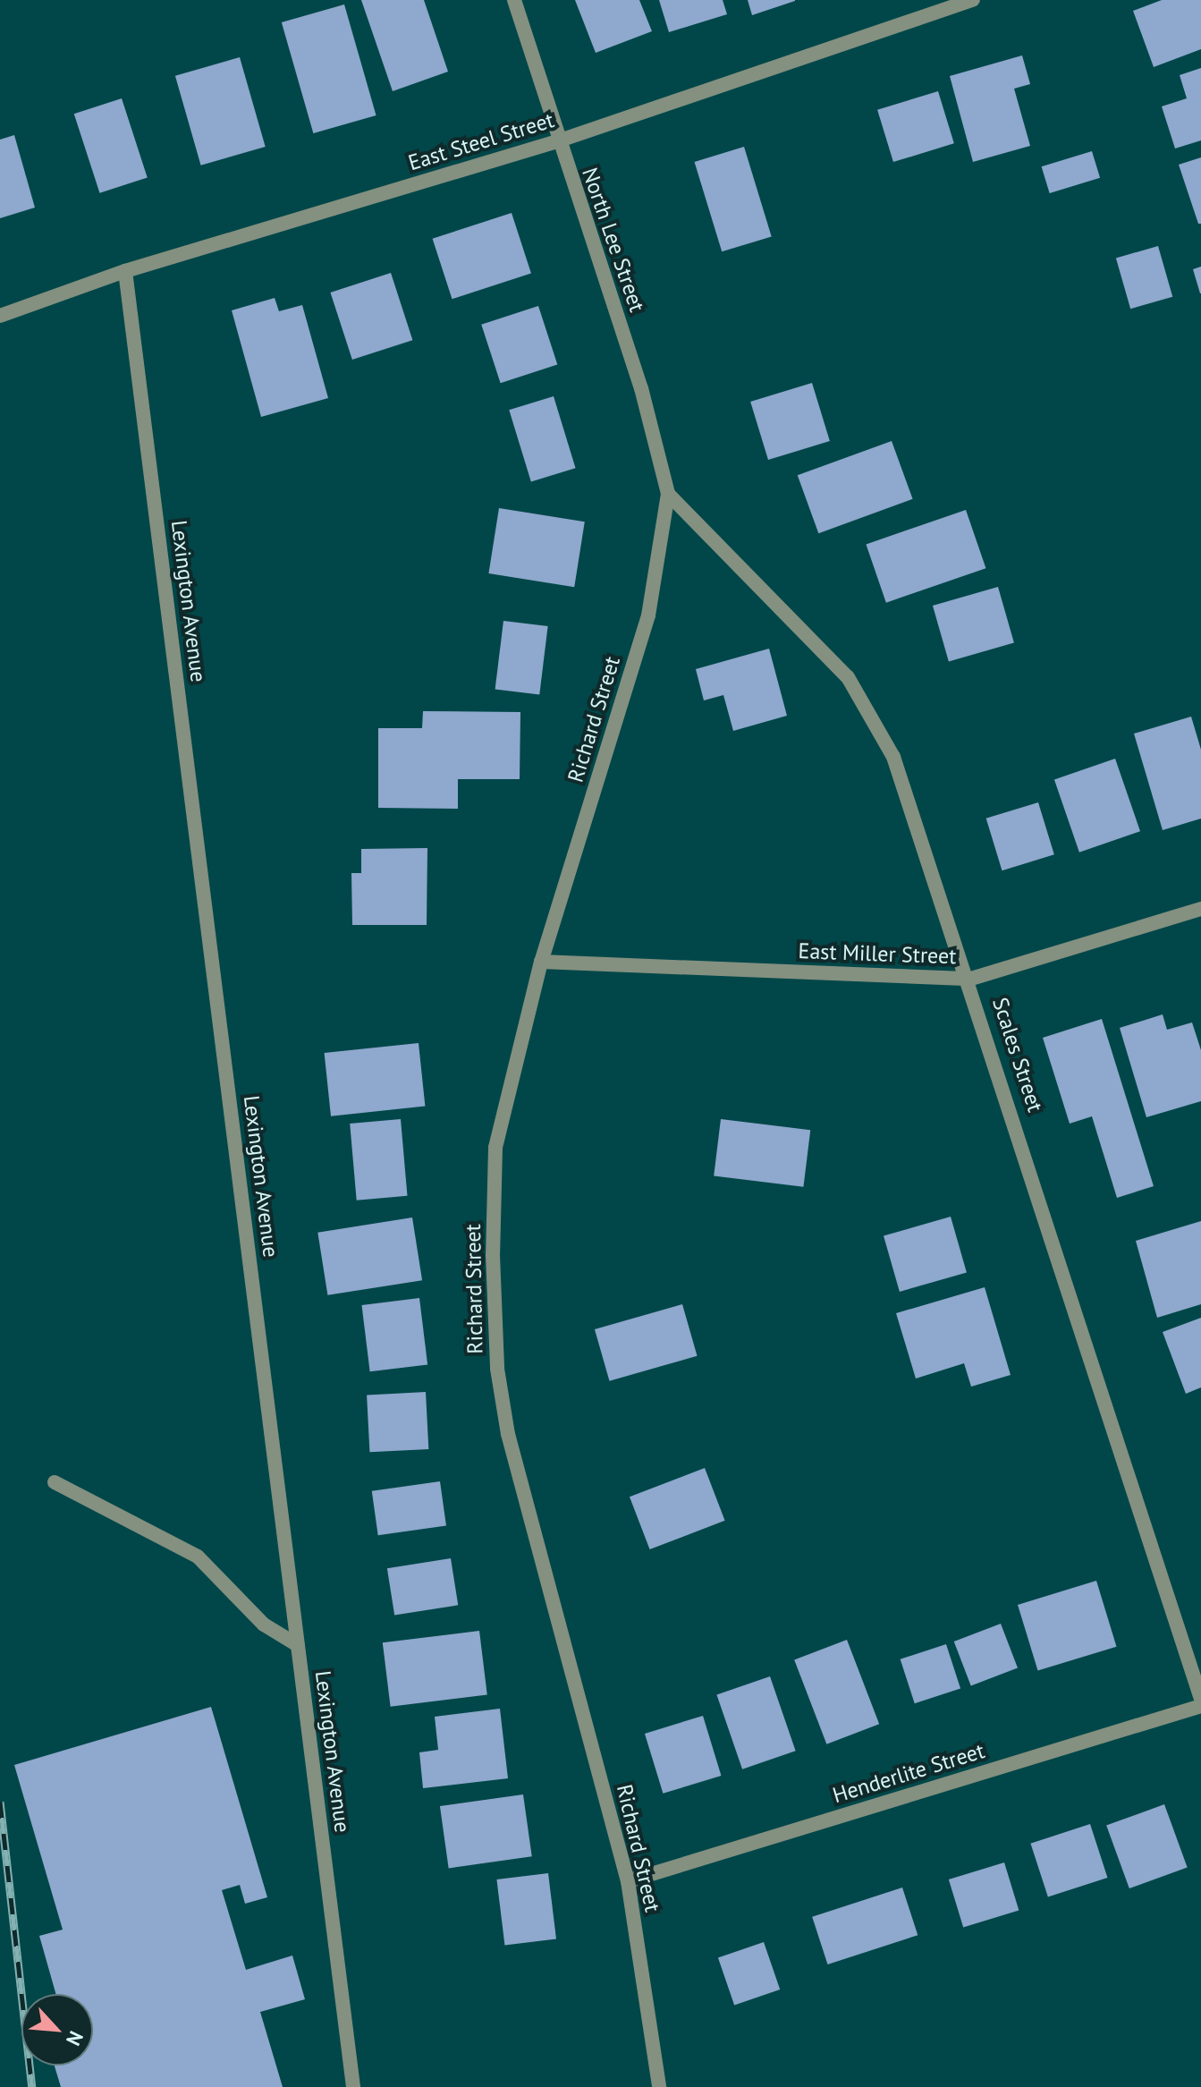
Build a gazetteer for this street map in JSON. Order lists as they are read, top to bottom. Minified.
{"streets":{"street":["East Steel Street","North Lee Street","Lexington Avenue","Richard Street","East Miller Street","Scales Street","Henderlite Street"]},"crossings":[["East Steel Street","North Lee Street"],["East Steel Street","Lexington Avenue"],["North Lee Street","Richard Street"],["North Lee Street","Scales Street"],["Richard Street","East Miller Street"],["Richard Street","Scales Street"],["Richard Street","Henderlite Street"],["East Miller Street","Scales Street"]],"north":"bottom right"}
